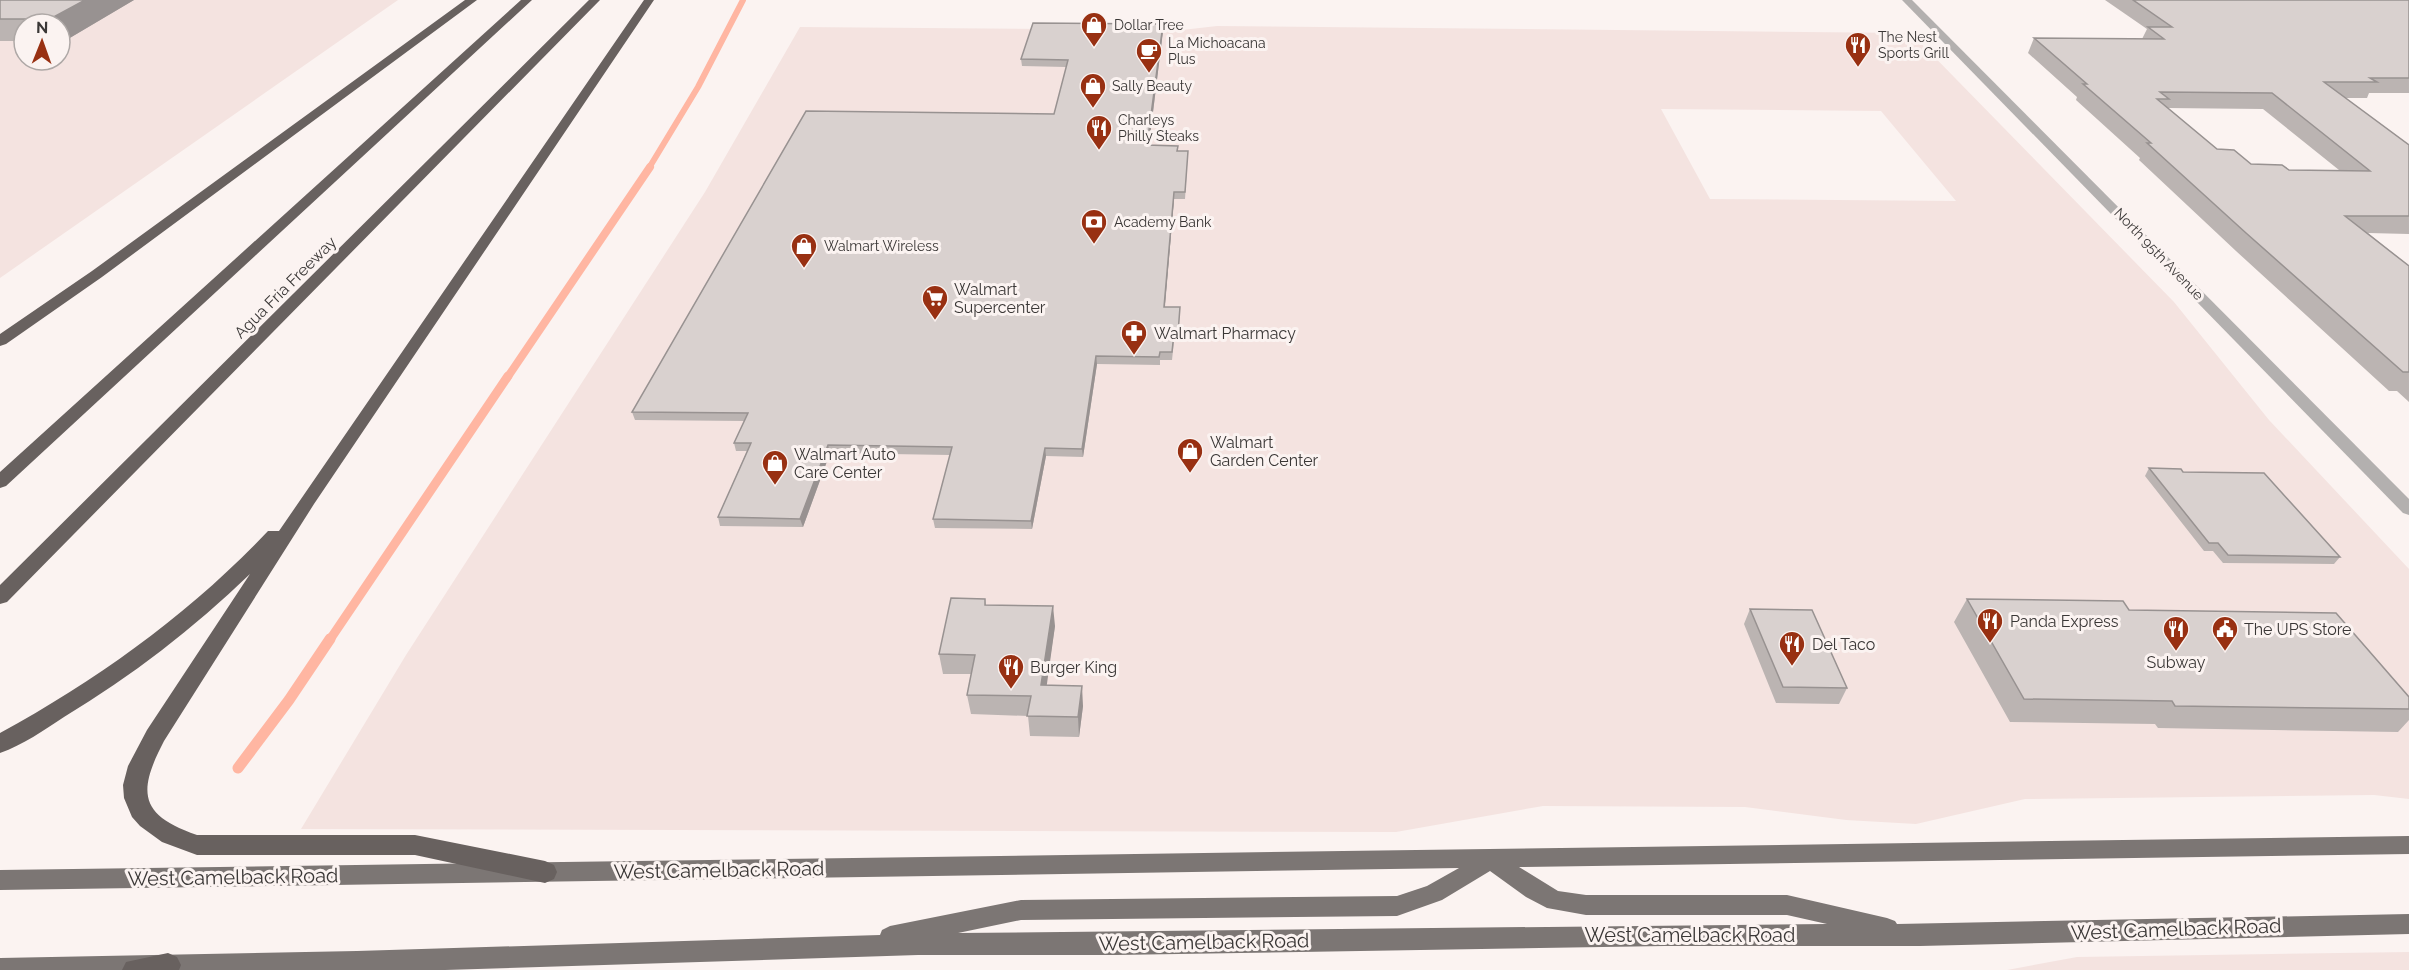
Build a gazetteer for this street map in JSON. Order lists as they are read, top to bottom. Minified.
{"streets":{"highway":["Agua Fria Freeway"],"main road":["West Camelback Road"],"street":["North 95th Avenue"]},"places":{"shop":["Dollar Tree","Sally Beauty","Walmart Wireless","Walmart Garden Center","Walmart Auto Care Center"],"restaurant":["The Nest Sports Grill","Charleys Philly Steaks","Panda Express","Subway","Del Taco","Burger King"],"cafe":["La Michoacana Plus"],"bank":["Academy Bank"],"supermarket":["Walmart Supercenter"],"pharmacy":["Walmart Pharmacy"],"public building":["The UPS Store"]},"north":"top"}
